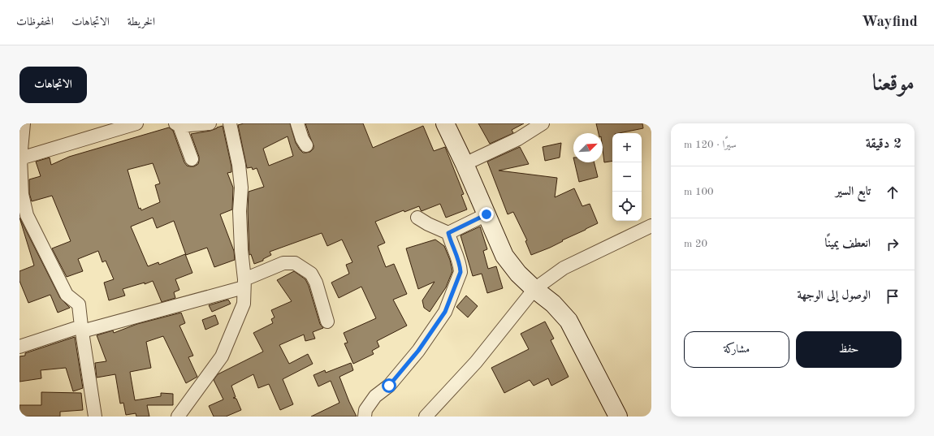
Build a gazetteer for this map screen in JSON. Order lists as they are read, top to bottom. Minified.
{"north":"top right","page":{"header":"Wayfind","nav":["الخريطة","الاتجاهات","المحفوظات"],"title":"موقعنا","buttons":["الاتجاهات",["حفظ","مشاركة"]],"heading":["2 دقيقة","سيرًا · 120 m"],"map_buttons":["+","−"],"list":[["تابع السير","100 m"],["انعطف يمينًا","20 m"],"الوصول إلى الوجهة"]}}
